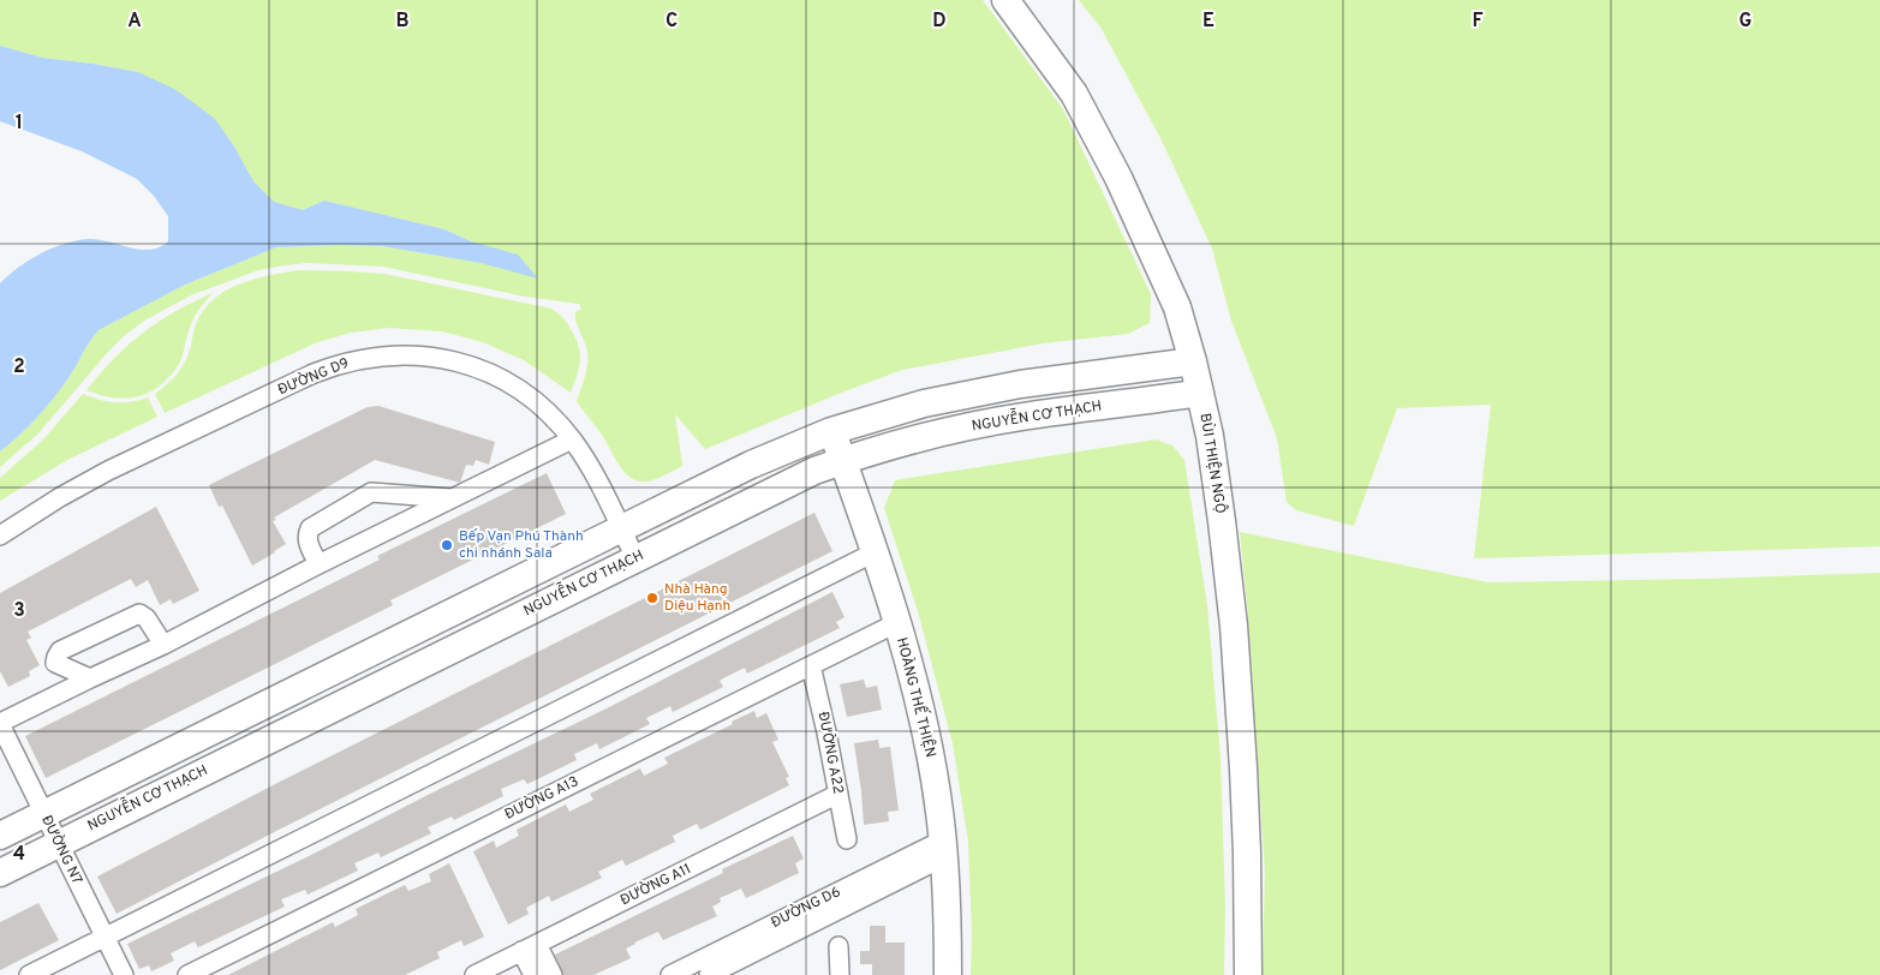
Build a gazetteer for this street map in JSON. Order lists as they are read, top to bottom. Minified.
{"streets":{"main road":["NGUYỄN CƠ THẠCH","BÙI THIỆN NGỘ","HOÀNG THẾ THIỆN"],"street":["ĐƯỜNG D9","ĐƯỜNG A22","ĐƯỜNG A13","ĐƯỜNG N7","ĐƯỜNG A11","ĐƯỜNG D6"]},"crossings":[["ĐƯỜNG D9","NGUYỄN CƠ THẠCH"],["NGUYỄN CƠ THẠCH","BÙI THIỆN NGỘ"],["NGUYỄN CƠ THẠCH","HOÀNG THẾ THIỆN"],["NGUYỄN CƠ THẠCH","ĐƯỜNG N7"],["HOÀNG THẾ THIỆN","ĐƯỜNG A13"],["HOÀNG THẾ THIỆN","ĐƯỜNG D6"],["ĐƯỜNG A22","ĐƯỜNG A13"],["ĐƯỜNG A22","ĐƯỜNG A11"]],"places":["Bếp Vạn Phú Thành chi nhánh Sala","Nhà Hàng Diệu Hạnh"],"grid":{"columns":["A","B","C","D","E","F","G"],"rows":["1","2","3","4"]}}
